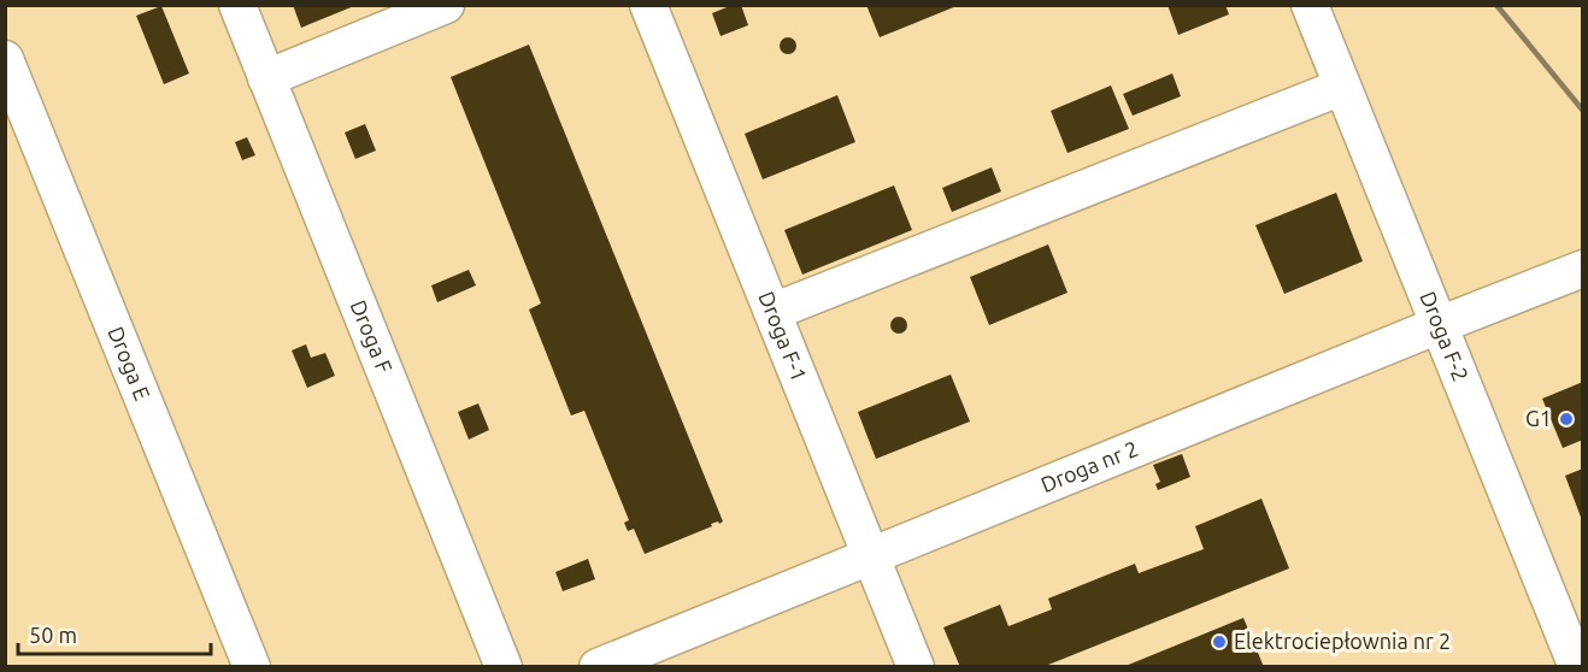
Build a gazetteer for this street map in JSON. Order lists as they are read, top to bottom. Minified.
{"streets":{"lane":["Droga F","Droga F-1","Droga F-2","Droga E","Droga nr 2"]},"crossings":[["Droga F-1","Droga nr 2"],["Droga F-2","Droga nr 2"]],"places":["G1","Elektrociepłownia nr 2"],"scale_bar":"50 m"}
